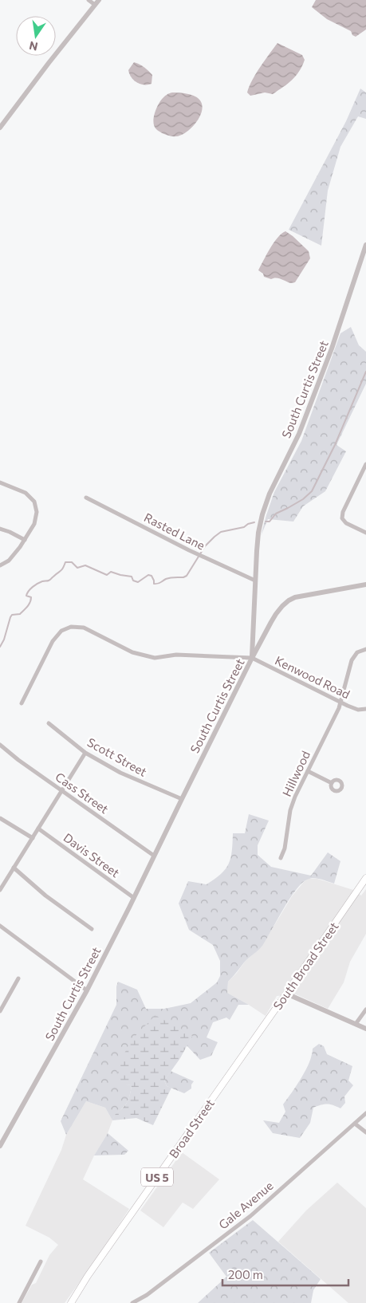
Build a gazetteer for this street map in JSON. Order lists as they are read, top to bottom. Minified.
{"streets":{"main road":["South Broad Street","Broad Street","US 5"],"street":["South Curtis Street","Rasted Lane","Kenwood Road","Scott Street","Hillwood","Cass Street","Davis Street","Gale Avenue"]},"crossings":[["South Curtis Street","Rasted Lane"],["South Curtis Street","Kenwood Road"],["South Curtis Street","Scott Street"],["South Curtis Street","Cass Street"],["South Curtis Street","Davis Street"],["Kenwood Road","Hillwood"],["South Broad Street","Broad Street"]],"scale_bar":"200 m","north":"bottom"}
